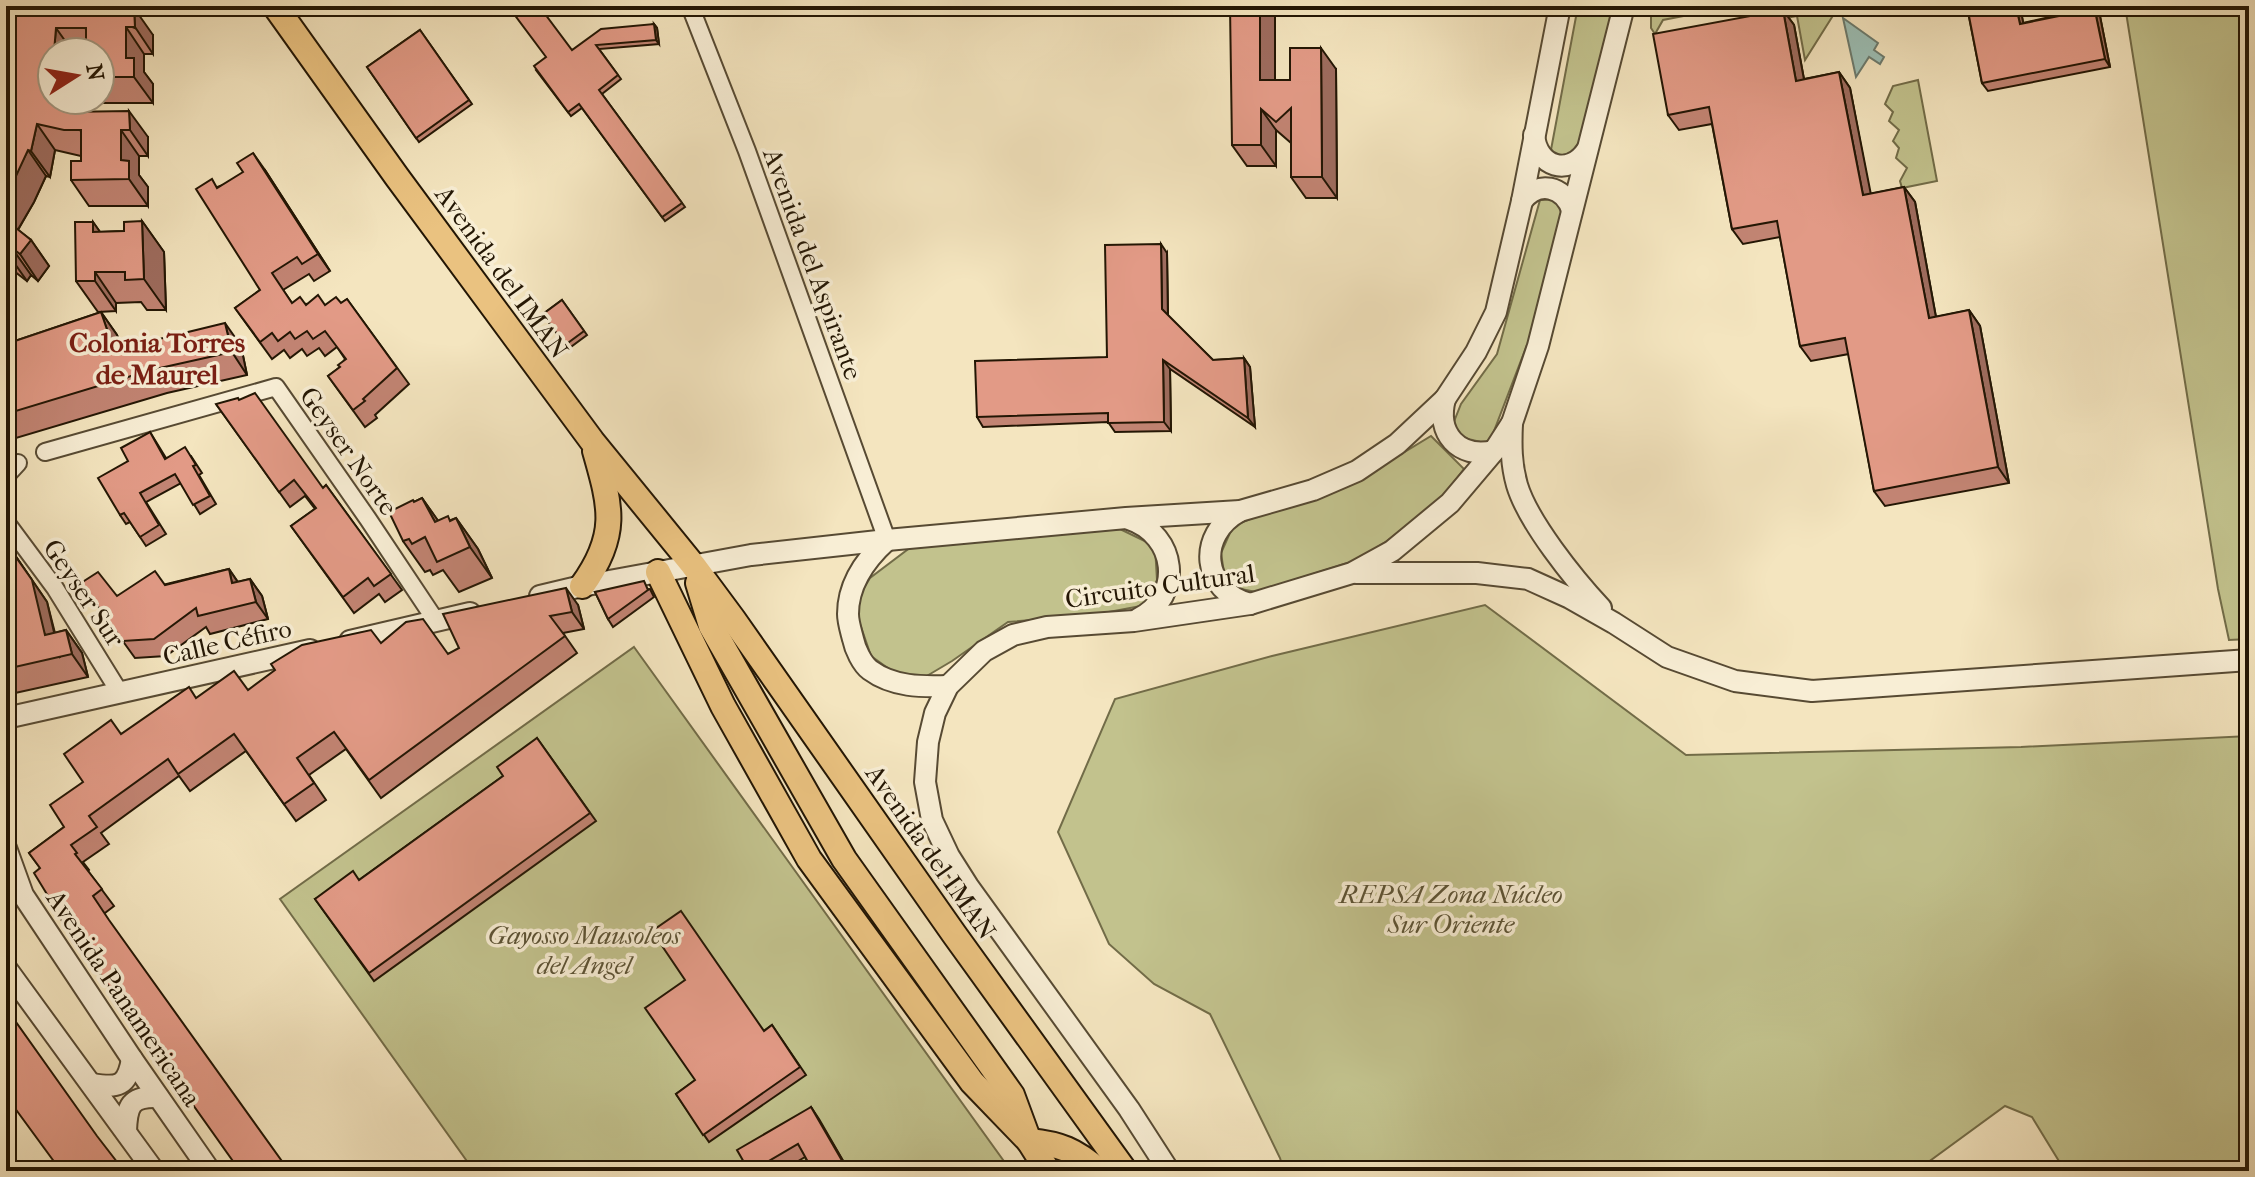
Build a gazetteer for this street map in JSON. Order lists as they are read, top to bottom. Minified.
{"streets":{"main road":["Avenida del IMAN"],"street":["Avenida del Aspirante","Geyser Norte","Circuito Cultural","Geyser Sur","Calle Céfiro","Avenida Panamericana"]},"crossings":[["Geyser Norte","Calle Céfiro"],["Geyser Sur","Calle Céfiro"]],"districts":["Colonia Torres de Maurel"],"parks":["REPSA Zona Núcleo Sur Oriente","Gayosso Mausoleos del Angel"],"north":"right"}
